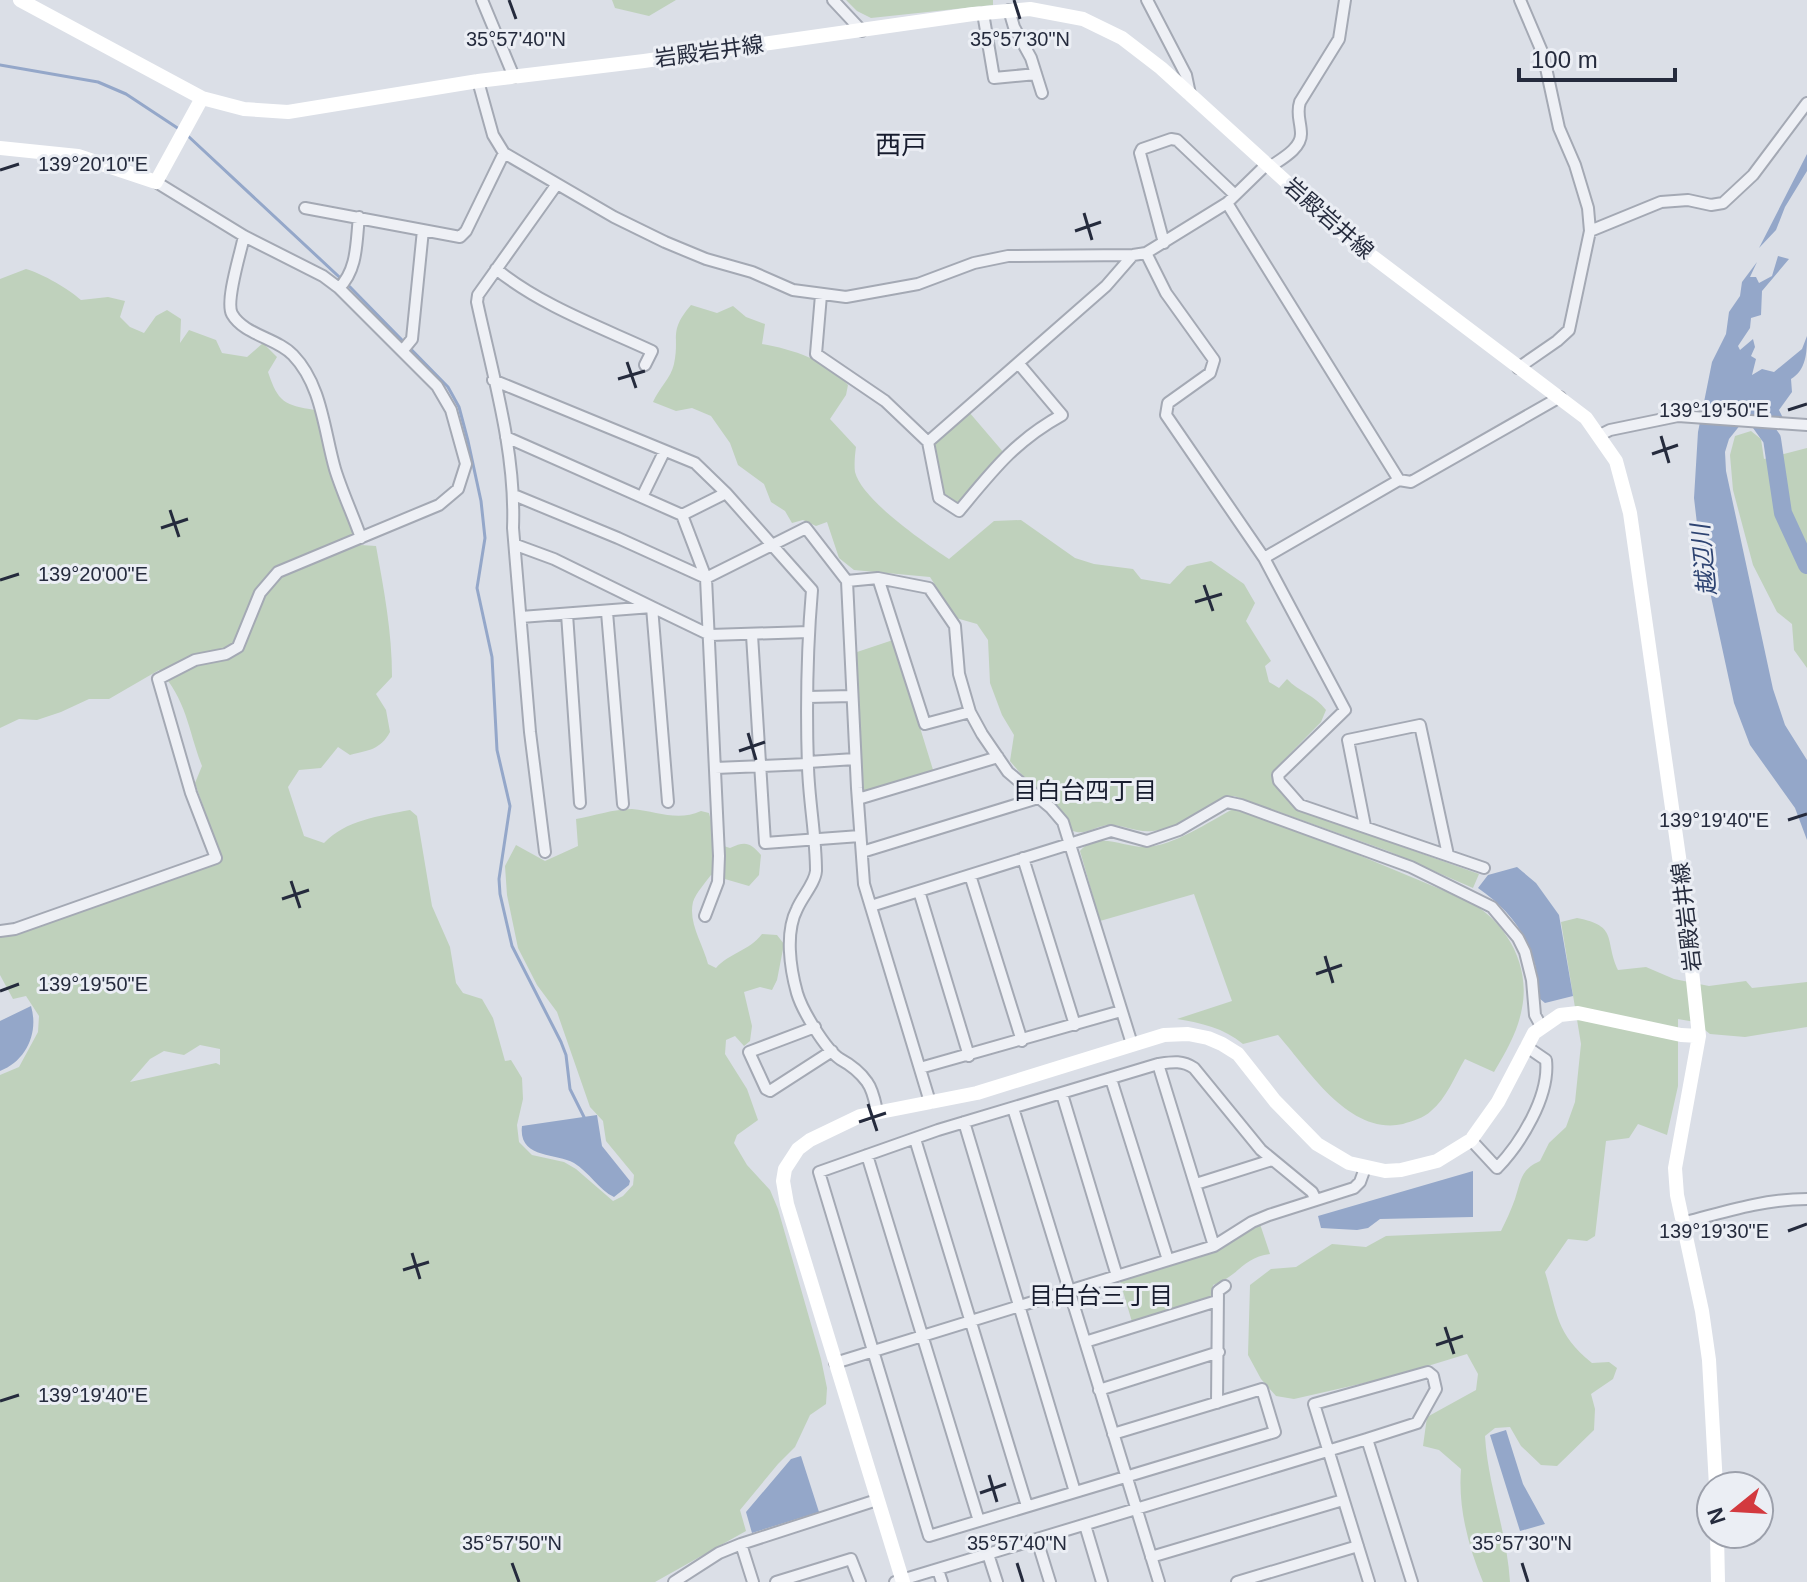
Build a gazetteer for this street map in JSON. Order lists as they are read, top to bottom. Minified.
{"streets":{"main road":["岩殿岩井線"]},"districts":["西戸","目白台四丁目","目白台三丁目"],"water":["越辺川"],"scale_bar":"100 m","north":"left","coordinates":["35°57'40\"N","35°57'30\"N","139°20'10\"E","139°19'50\"E","139°20'00\"E","139°19'40\"E","139°19'30\"E","35°57'50\"N"]}
